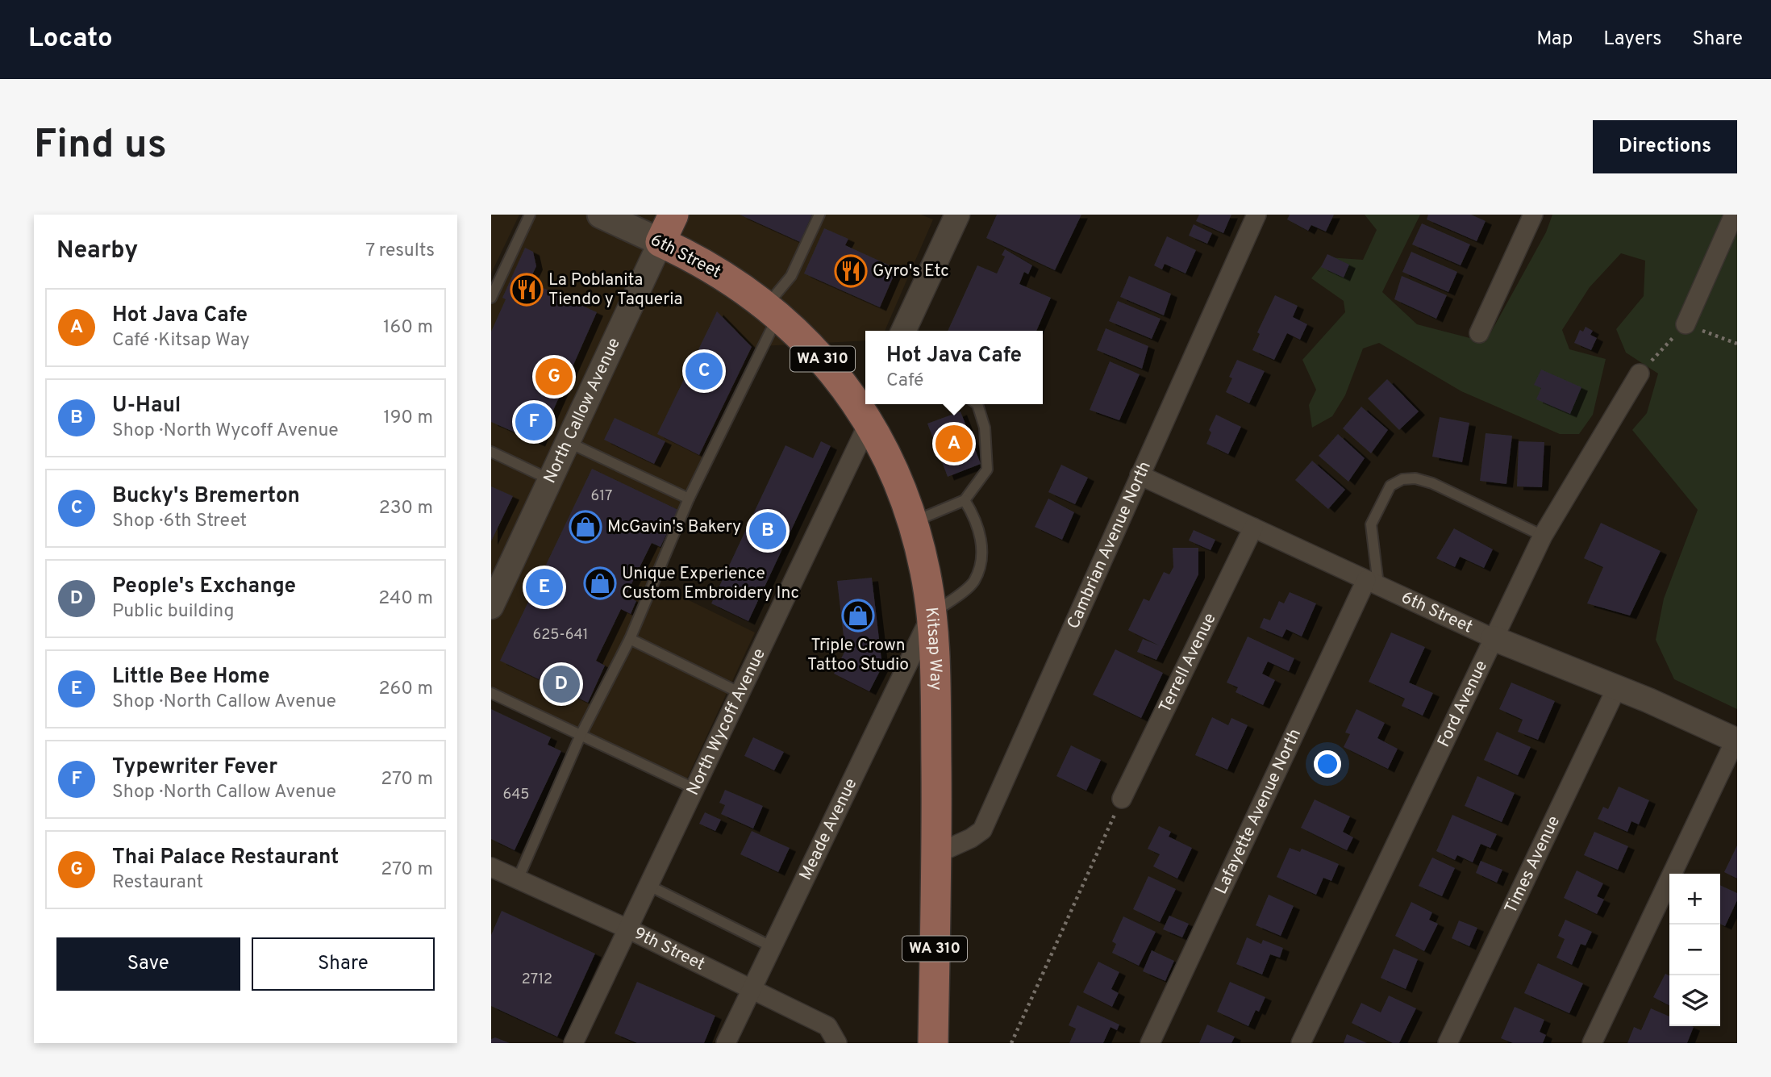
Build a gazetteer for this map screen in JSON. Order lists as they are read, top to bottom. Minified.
{"streets":{"main road":["6th Street","WA 310","North Callow Avenue","Kitsap Way"],"street":["Cambrian Avenue North","Terrell Avenue","Ford Avenue","North Wycoff Avenue","Lafayette Avenue North","Meade Avenue","Times Avenue","9th Street"]},"crossings":[["6th Street","North Callow Avenue"],["6th Street","Cambrian Avenue North"],["6th Street","Kitsap Way"],["6th Street","Terrell Avenue"],["6th Street","Ford Avenue"],["6th Street","Lafayette Avenue North"],["6th Street","Times Avenue"],["Cambrian Avenue North","Kitsap Way"],["Kitsap Way","North Wycoff Avenue"],["Kitsap Way","Meade Avenue"],["North Wycoff Avenue","9th Street"],["Meade Avenue","9th Street"]],"places":{"restaurant":["Gyro's Etc","La Poblanita Tiendo y Taqueria"],"shop":["McGavin's Bakery","Unique Experience Custom Embroidery Inc","Triple Crown Tattoo Studio"]},"house_numbers":["617","625-641","645","2712"],"page":{"header":"Locato","nav":["Map","Layers","Share"],"buttons":["Directions",["Save","Share"]],"title":"Find us","heading":["Nearby","7 results"],"list":[{"mark":"A","name":"Hot Java Cafe","note":"Café · Kitsap Way","value":"160 m"},{"mark":"B","name":"U-Haul","note":"Shop · North Wycoff Avenue","value":"190 m"},{"mark":"C","name":"Bucky's Bremerton","note":"Shop · 6th Street","value":"230 m"},{"mark":"D","name":"People's Exchange","note":"Public building","value":"240 m"},{"mark":"E","name":"Little Bee Home","note":"Shop · North Callow Avenue","value":"260 m"},{"mark":"F","name":"Typewriter Fever","note":"Shop · North Callow Avenue","value":"270 m"},{"mark":"G","name":"Thai Palace Restaurant","note":"Restaurant","value":"270 m"}],"popup":["Hot Java Cafe","Café"],"pins":["C","G","F","A","B","E","D"],"map_buttons":["+","−"]}}
